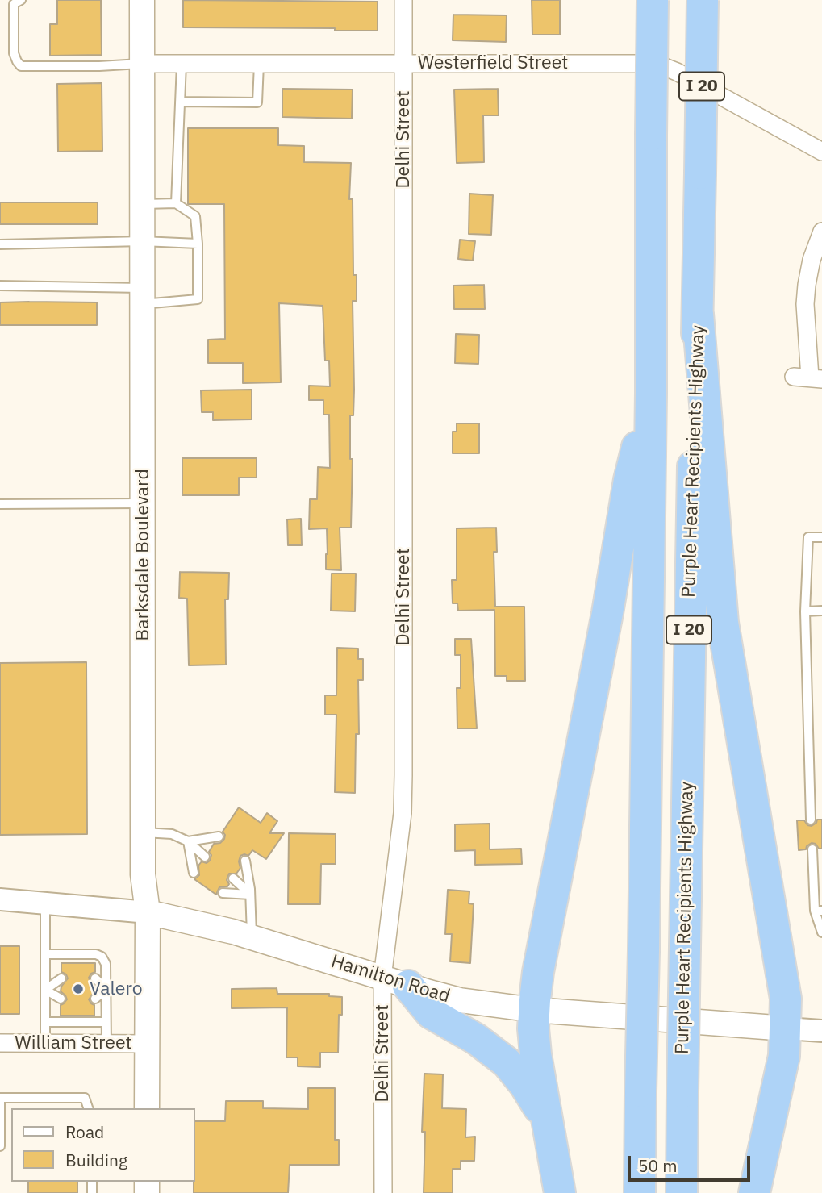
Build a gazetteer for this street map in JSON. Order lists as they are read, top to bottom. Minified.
{"streets":{"highway":["I 20","Purple Heart Recipients Highway"],"main road":["Barksdale Boulevard","Hamilton Road"],"street":["Westerfield Street","Delhi Street","William Street"]},"crossings":[["Westerfield Street","Delhi Street"],["Westerfield Street","Barksdale Boulevard"],["Delhi Street","Hamilton Road"],["Barksdale Boulevard","Hamilton Road"],["Barksdale Boulevard","William Street"]],"places":["Valero"],"legend":["Road","Building"],"scale_bar":"50 m"}
